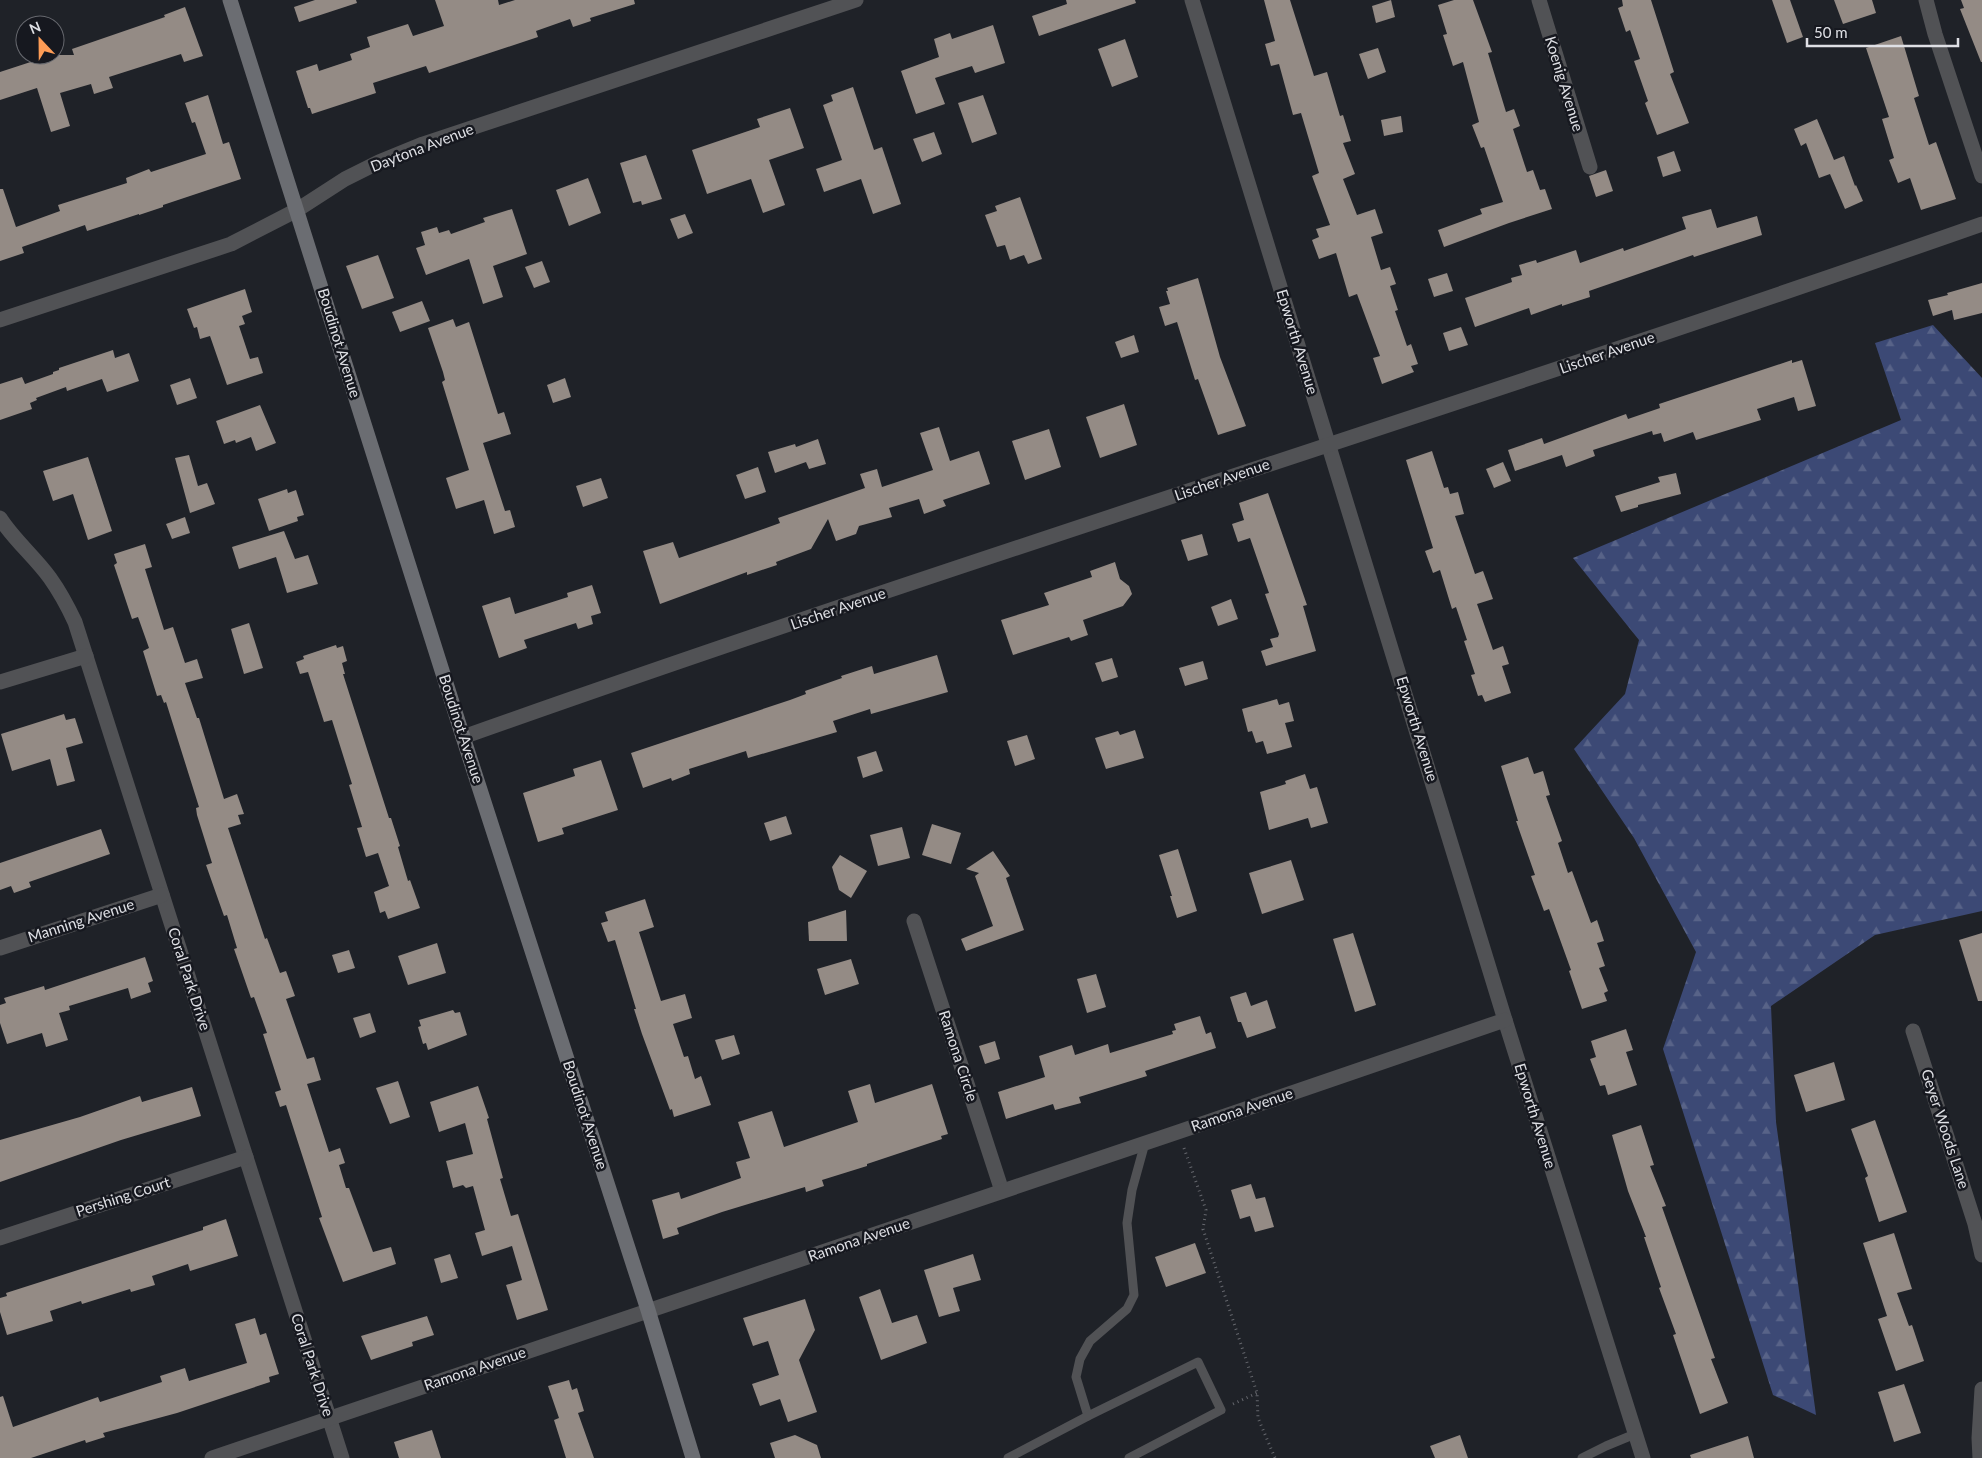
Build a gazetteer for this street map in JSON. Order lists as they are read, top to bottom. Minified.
{"streets":{"street":["Koenig Avenue","Daytona Avenue","Epworth Avenue","Boudinot Avenue","Lischer Avenue","Manning Avenue","Coral Park Drive","Ramona Circle","Ramona Avenue","Geyer Woods Lane","Pershing Court"]},"crossings":[["Daytona Avenue","Boudinot Avenue"],["Epworth Avenue","Lischer Avenue"],["Epworth Avenue","Ramona Avenue"],["Boudinot Avenue","Lischer Avenue"],["Boudinot Avenue","Ramona Avenue"],["Manning Avenue","Coral Park Drive"],["Coral Park Drive","Ramona Avenue"],["Coral Park Drive","Pershing Court"],["Ramona Circle","Ramona Avenue"]],"scale_bar":"50 m","north":"top"}
